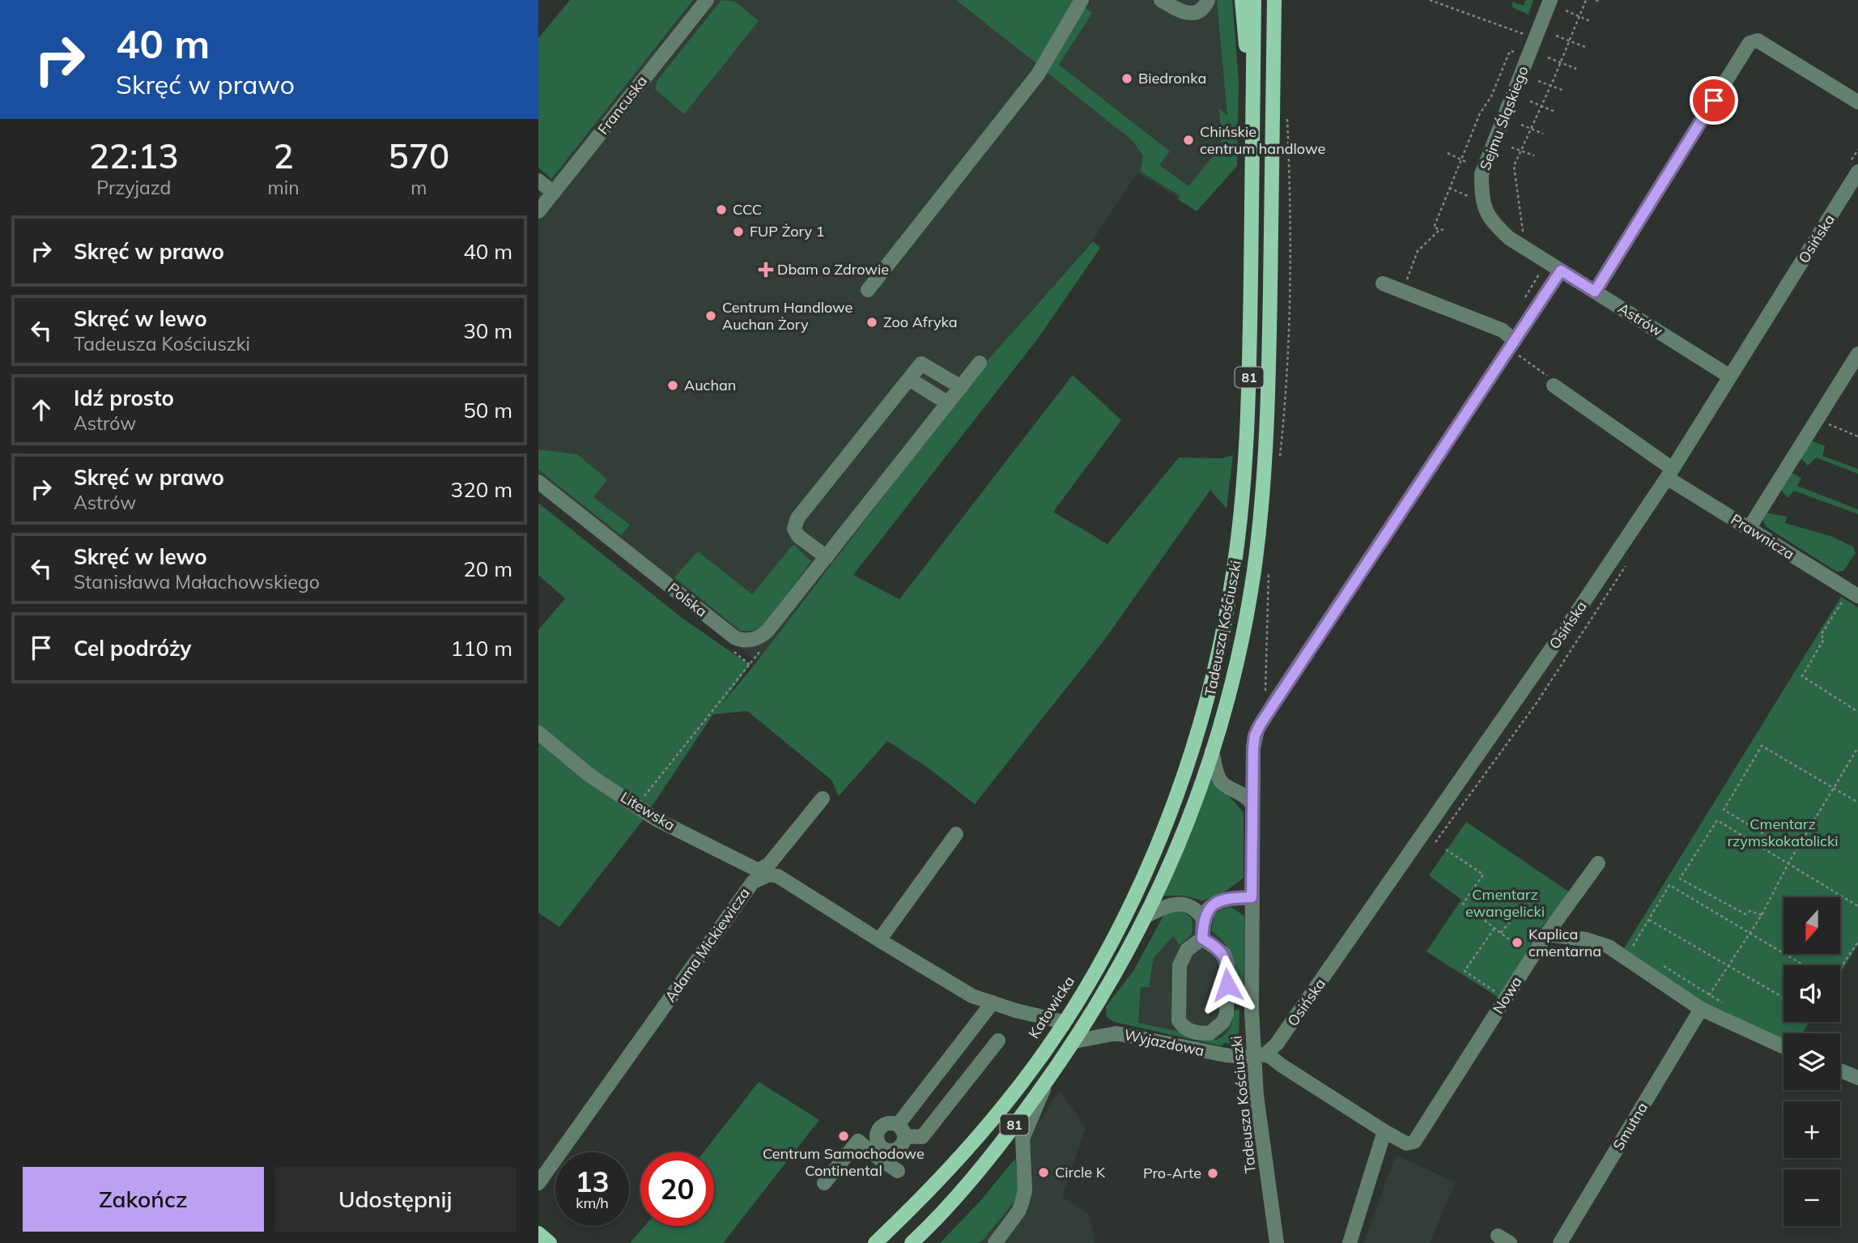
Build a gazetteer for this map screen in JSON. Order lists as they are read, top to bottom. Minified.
{"streets":{"main road":["81","Tadeusza Kościuszki","Katowicka"],"street":["Francuska","Sejmu Śląskiego","Osińska","Astrów","Prawnicza","Polska","Litewska","Adama Mickiewicza","Nowa","Wyjazdowa","Smutna"]},"crossings":[["Sejmu Śląskiego","Astrów"],["Osińska","Astrów"],["Osińska","Prawnicza"],["Osińska","Tadeusza Kościuszki"],["Osińska","Nowa"],["Osińska","Wyjazdowa"],["81","Tadeusza Kościuszki"],["81","Wyjazdowa"],["Tadeusza Kościuszki","Nowa"],["Tadeusza Kościuszki","Katowicka"],["Tadeusza Kościuszki","Wyjazdowa"],["Litewska","Adama Mickiewicza"],["Adama Mickiewicza","Katowicka"],["Nowa","Wyjazdowa"]],"parks":["Cmentarz rzymskokatolicki","Cmentarz ewangelicki"],"places":{"other":["Biedronka","Chińskie centrum handlowe","CCC","FUP Żory 1","Centrum Handlowe Auchan Żory","Zoo Afryka","Auchan","Kaplica cmentarna","Centrum Samochodowe Continental","Circle K","Pro-Arte"],"health":["Dbam o Zdrowie"]},"north":"bottom","page":{"turn":["40 m","Skręć w prawo"],"eta":["22:13","Przyjazd","2","min","570","m"],"list":[{"name":"Skręć w prawo","value":"40 m"},{"name":"Skręć w lewo","note":"Tadeusza Kościuszki","value":"30 m"},{"name":"Idź prosto","note":"Astrów","value":"50 m"},{"name":"Skręć w prawo","note":"Astrów","value":"320 m"},{"name":"Skręć w lewo","note":"Stanisława Małachowskiego","value":"20 m"},{"name":"Cel podróży","value":"110 m"}],"map_buttons":["+","−"],"speed":"13 km/h","limit":"20","buttons":["Zakończ","Udostępnij"]}}
